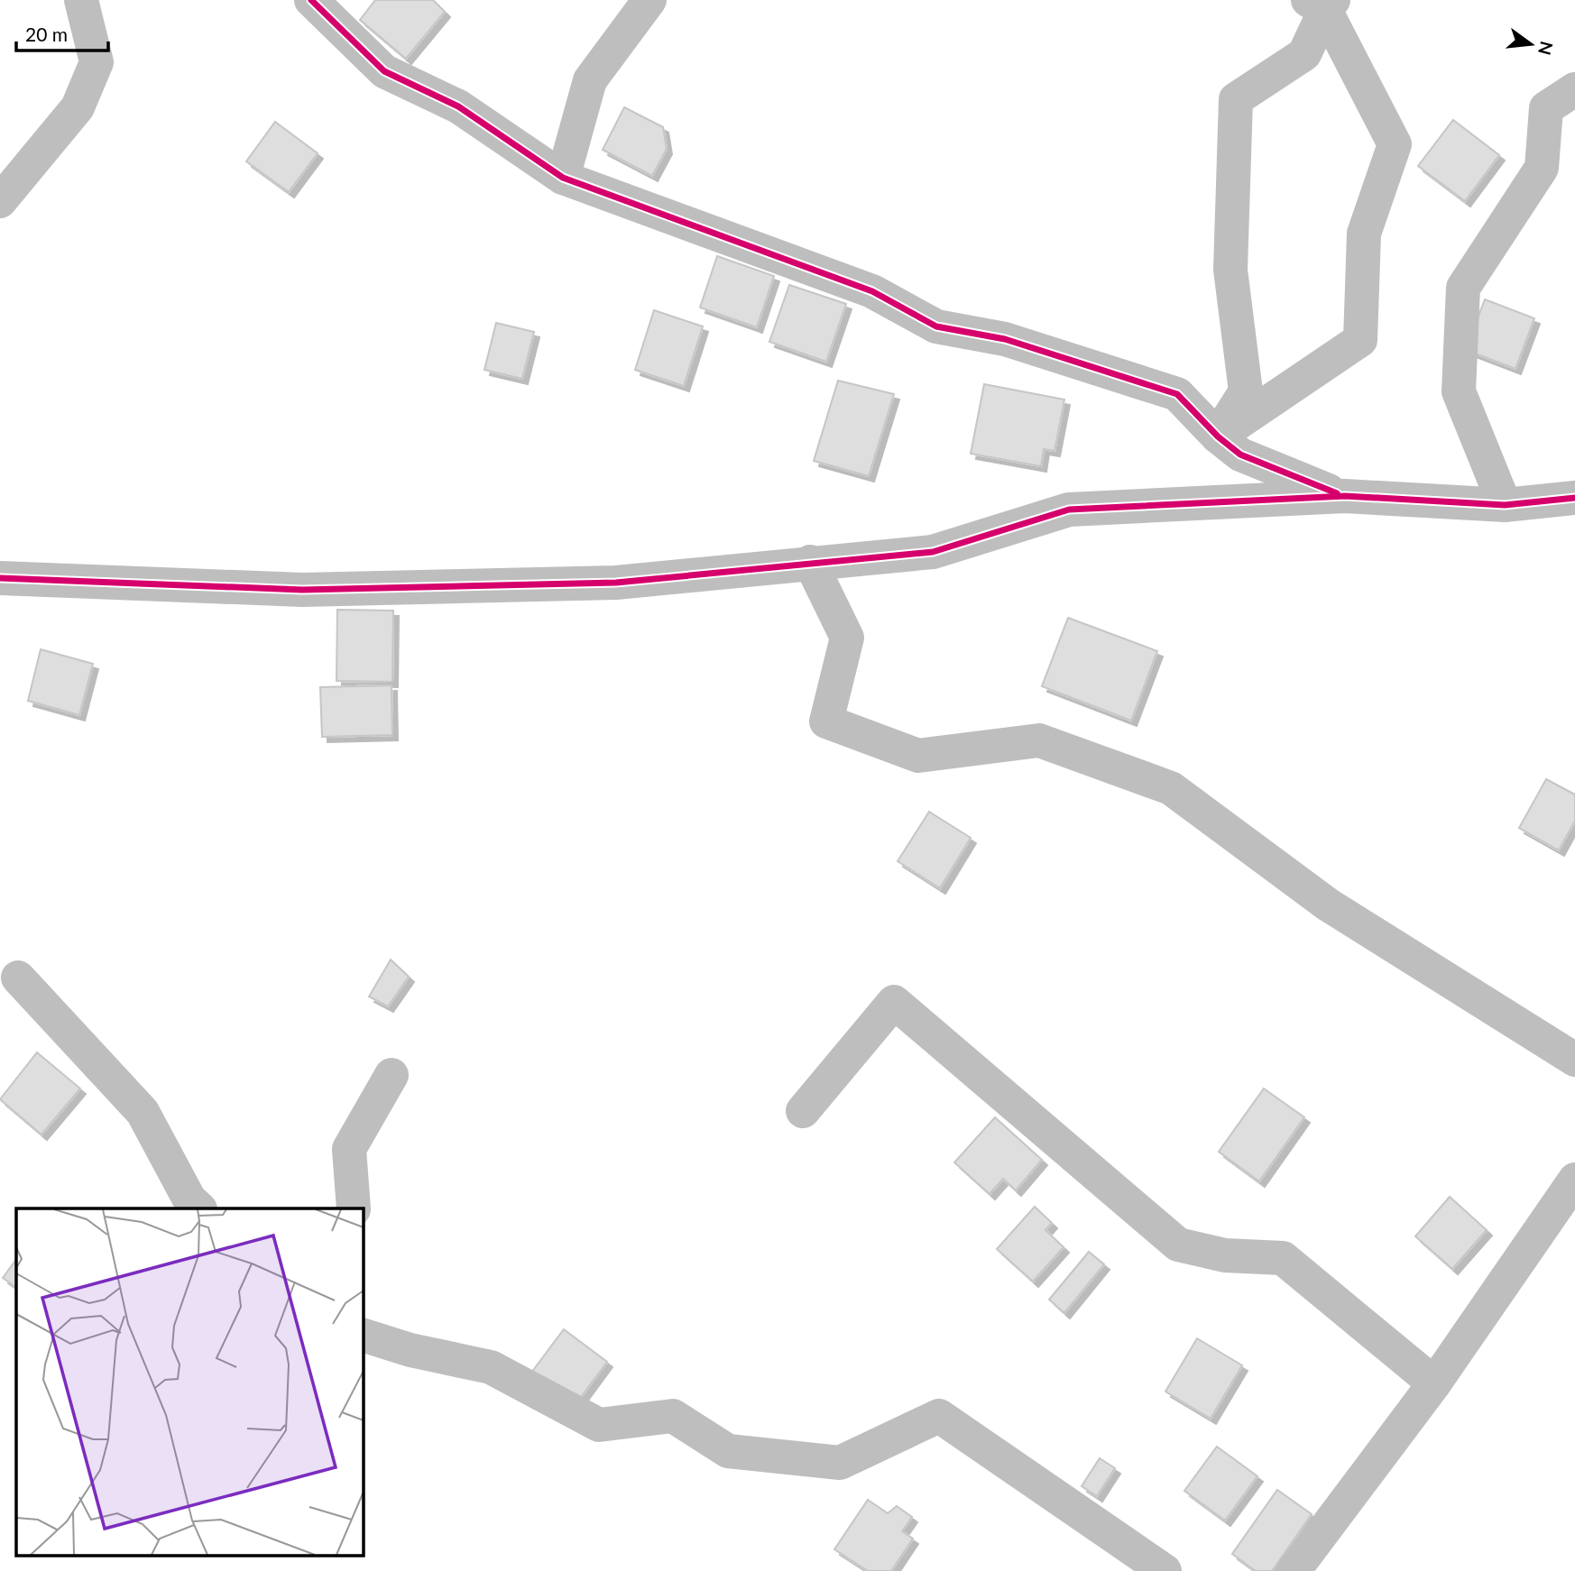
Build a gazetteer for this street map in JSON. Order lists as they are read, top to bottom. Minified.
{"scale_bar":"20 m","north":"right"}
